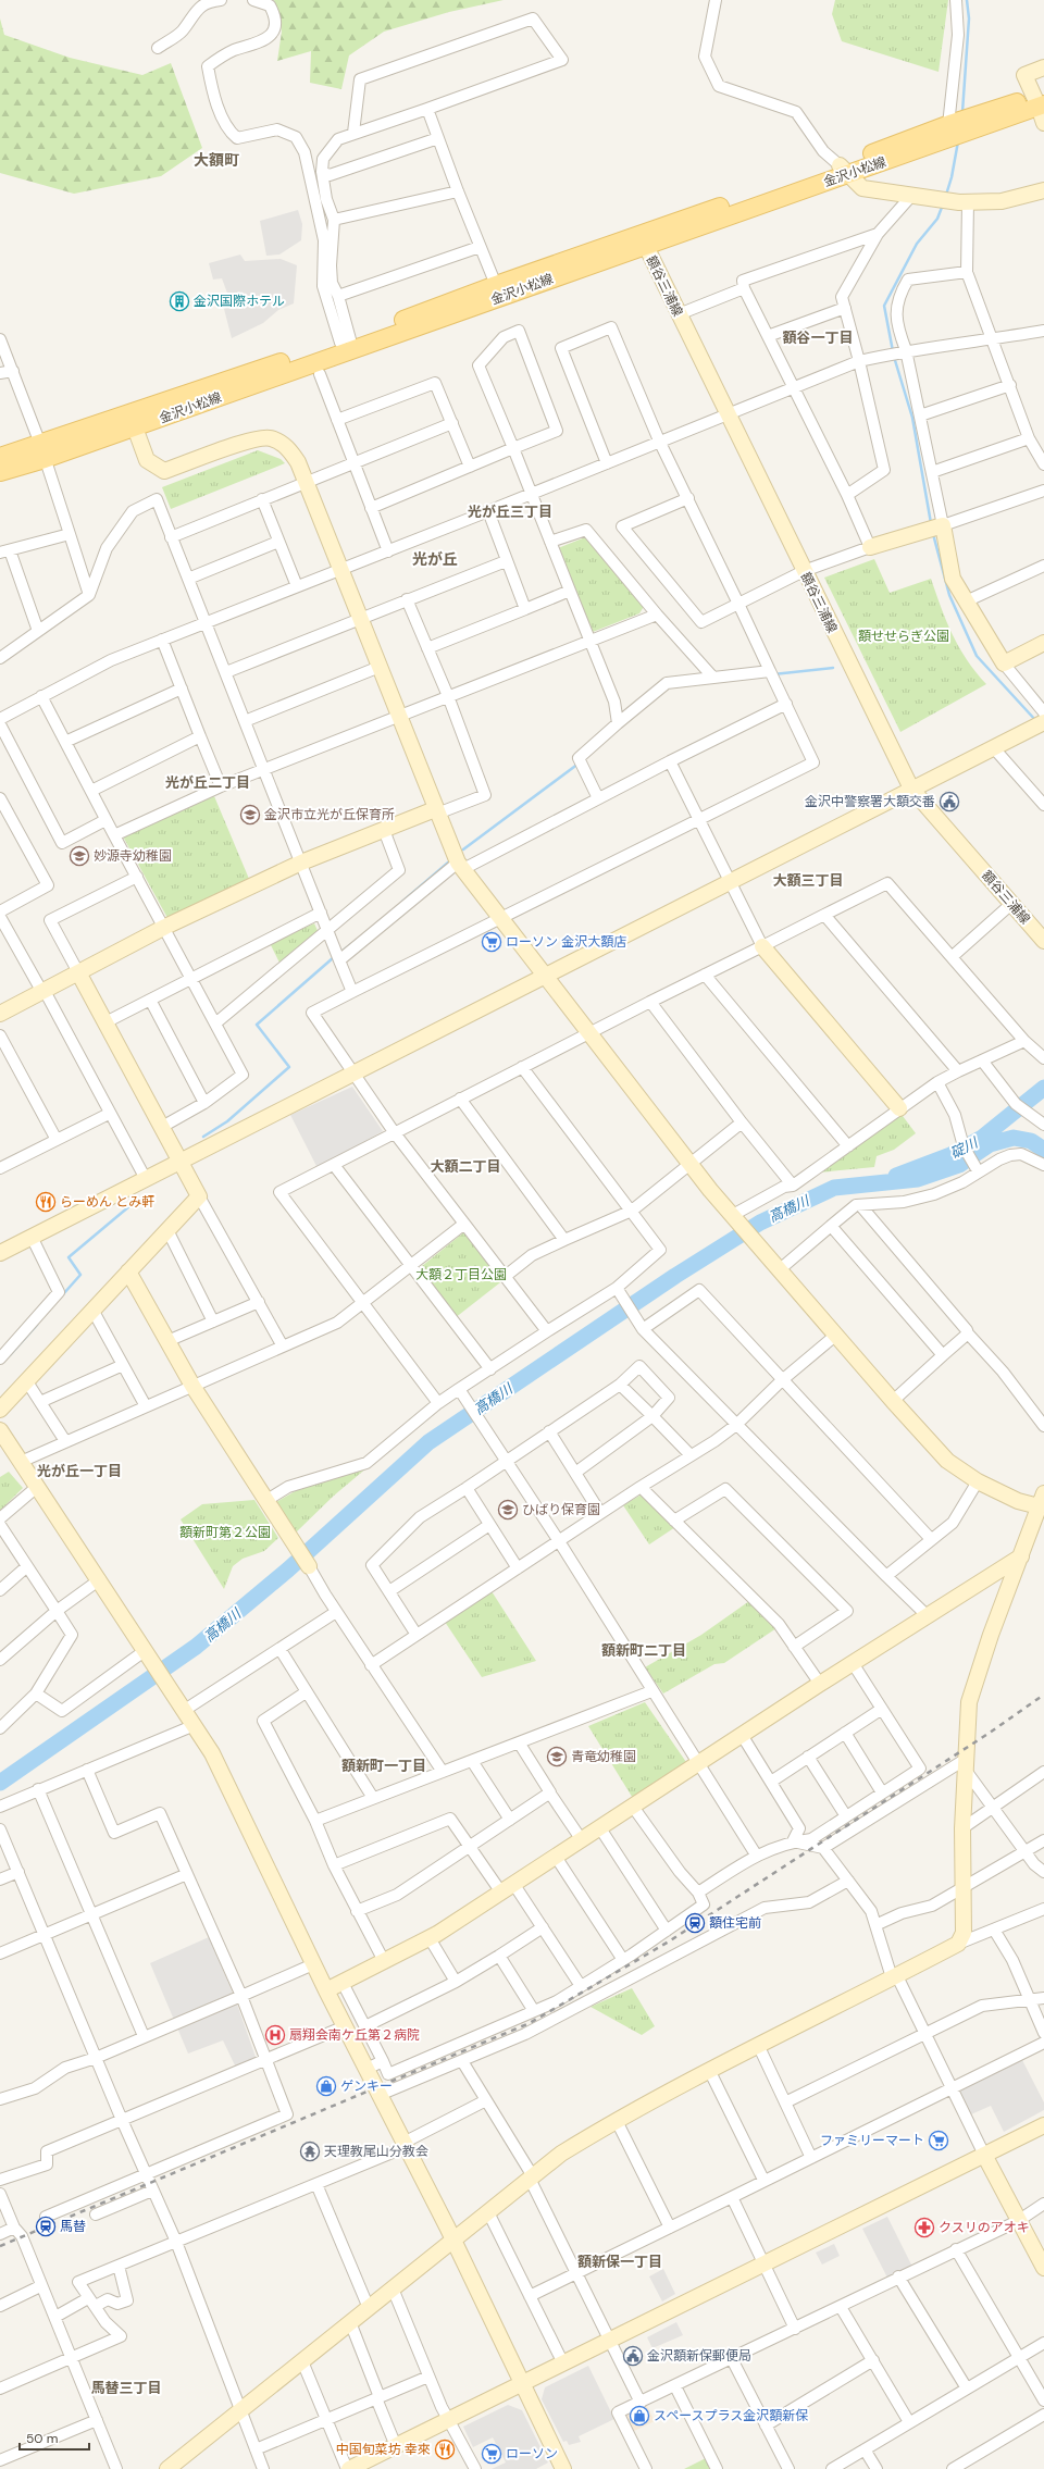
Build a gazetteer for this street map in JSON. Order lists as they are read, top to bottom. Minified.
{"streets":{"main road":["金沢小松線"],"street":["額谷三浦線"]},"crossings":[["金沢小松線","額谷三浦線"]],"districts":["大額町","額谷一丁目","光が丘三丁目","光が丘","光が丘二丁目","大額三丁目","大額二丁目","光が丘一丁目","額新町二丁目","額新町一丁目","額新保一丁目","馬替三丁目"],"water":["碇川","高橋川"],"parks":["額せせらぎ公園","大額２丁目公園","額新町第２公園"],"places":{"building":["金沢国際ホテル"],"public building":["金沢中警察署大額交番","金沢額新保郵便局"],"school or university":["金沢市立光が丘保育所","妙源寺幼稚園","ひばり保育園","青竜幼稚園"],"supermarket":["ローソン 金沢大額店","ファミリーマート","ローソン"],"restaurant":["らーめん とみ軒","中国旬菜坊 幸來"],"station":["額住宅前","馬替"],"hospital":["扇翔会南ケ丘第２病院"],"shop":["ゲンキー","スペースプラス金沢額新保"],"temple":["天理教尾山分教会"],"pharmacy":["クスリのアオキ"]},"scale_bar":"50 m"}
